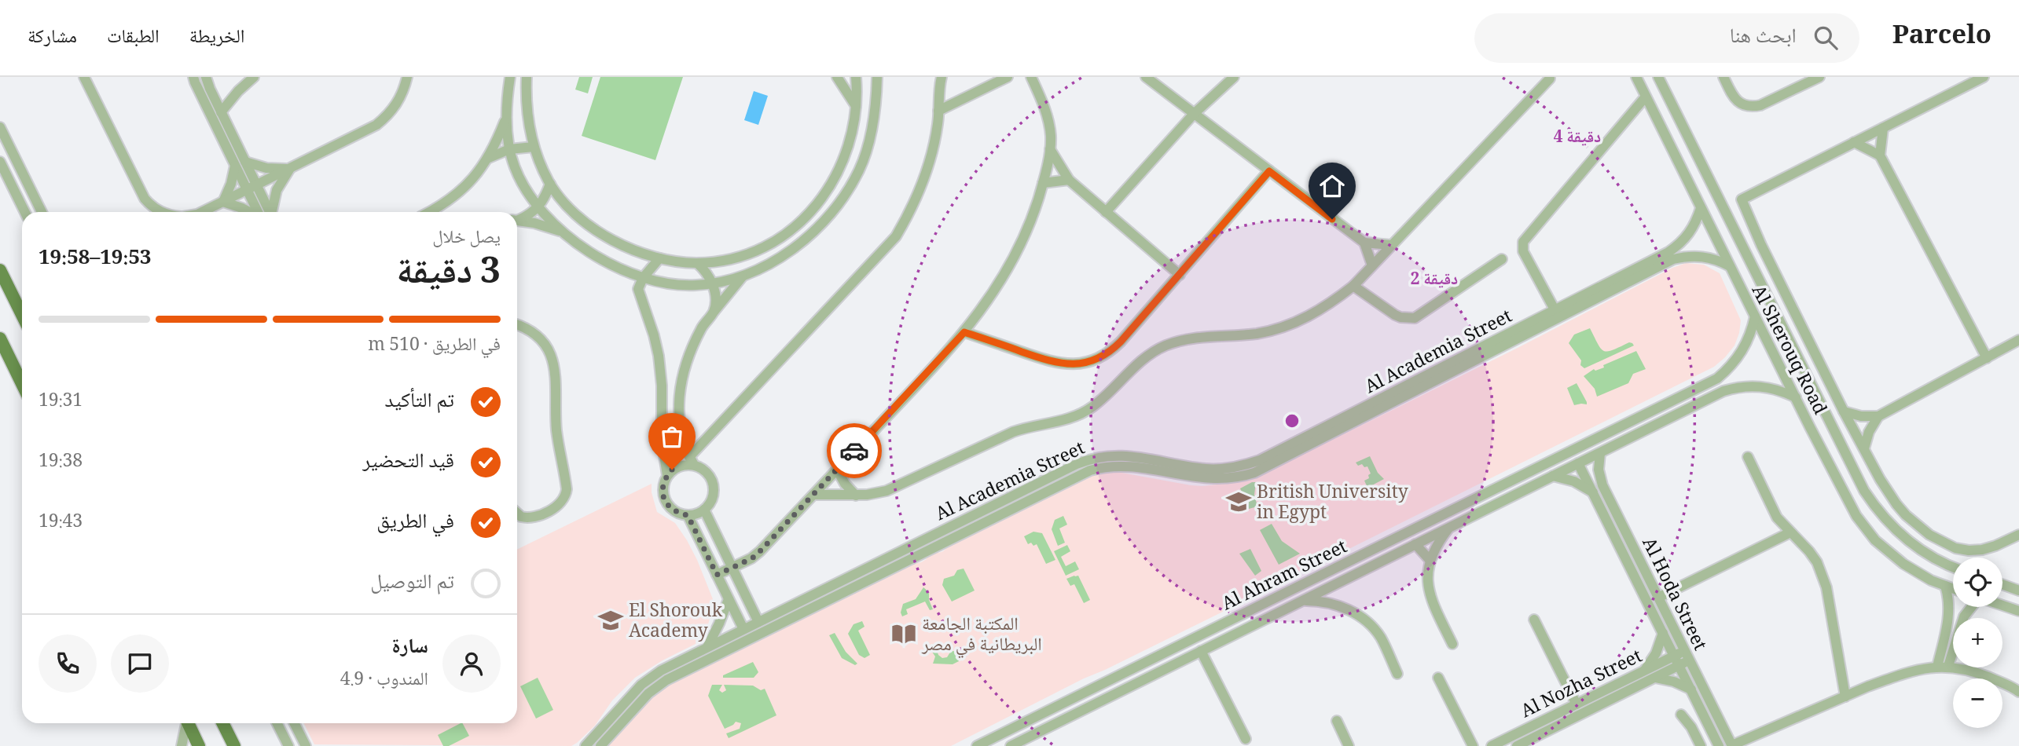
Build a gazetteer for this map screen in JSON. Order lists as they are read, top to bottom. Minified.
{"streets":{"street":["Al Sherouq Road","Al Academia Street","Al Ahram Street","Al Hoda Street","Al Nozha Street"]},"crossings":[["Al Sherouq Road","Al Academia Street"],["Al Sherouq Road","Al Ahram Street"],["Al Ahram Street","Al Hoda Street"],["Al Hoda Street","Al Nozha Street"]],"places":{"school or university":["British University in Egypt","El Shorouk Academy"],"library":["المكتبة الجامعة البريطانية في مصر"]},"page":{"header":"Parcelo","search":"ابحث هنا","nav":["الخريطة","الطبقات","مشاركة"],"heading":["3 دقيقة","يصل خلال","19:53–19:58"],"panel":["سارة","المندوب · 4.9"],"bar":"في الطريق · 510 m","list":[["تم التأكيد","19:31"],["قيد التحضير","19:38"],["في الطريق","19:43"],"تم التوصيل"],"map_buttons":["+","−"]},"rings":["4 دقيقة","2 دقيقة"]}
